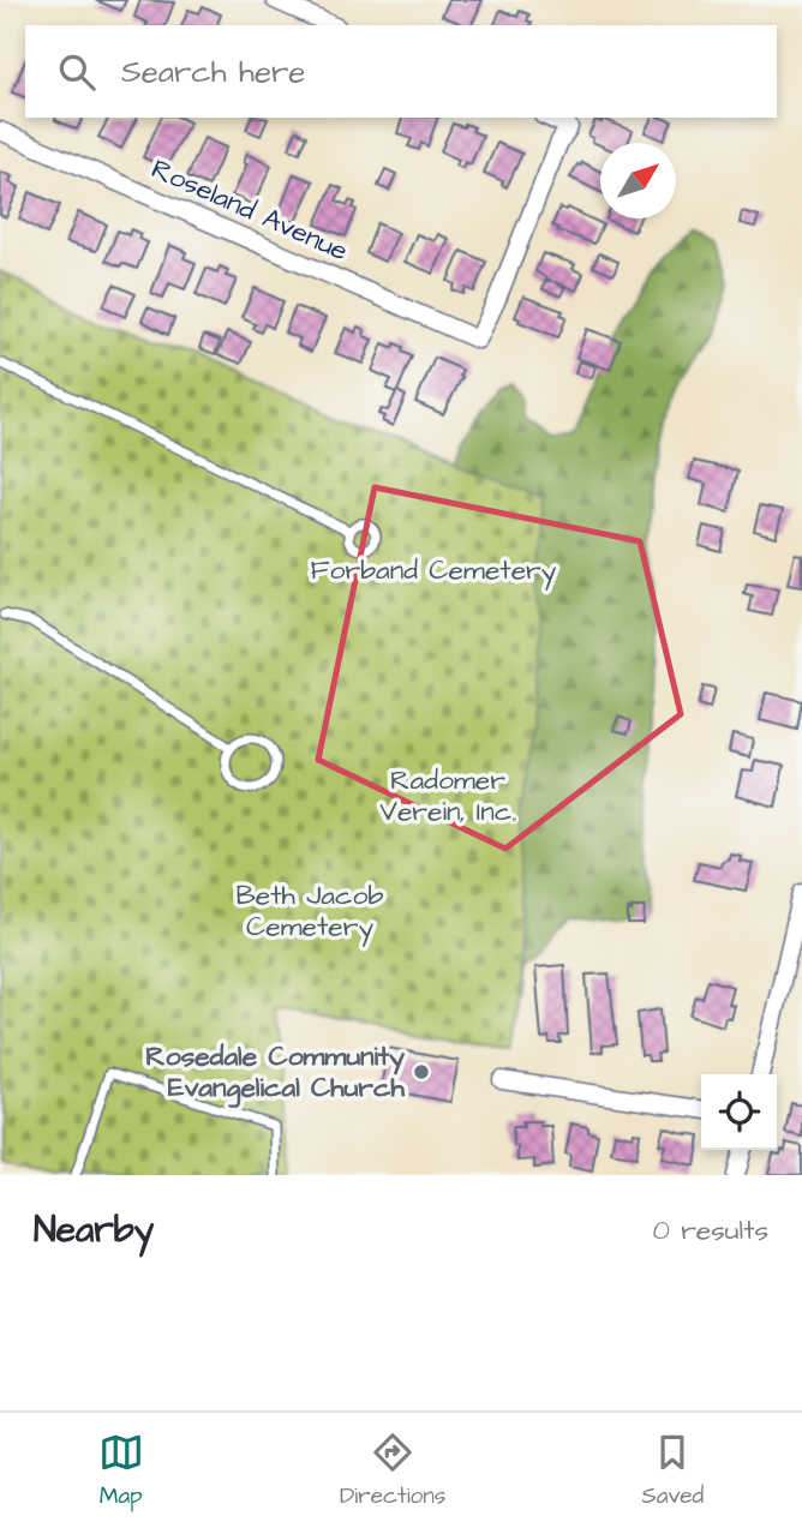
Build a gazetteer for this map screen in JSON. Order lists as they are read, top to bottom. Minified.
{"streets":{"street":["Roseland Avenue"]},"parks":["Forband Cemetery","Radomer Verein, Inc.","Beth Jacob Cemetery"],"places":["Rosedale Community Evangelical Church"],"north":"top right","page":{"search":"Search here","heading":["Nearby","0 results"],"nav":["Map","Directions","Saved"]}}
